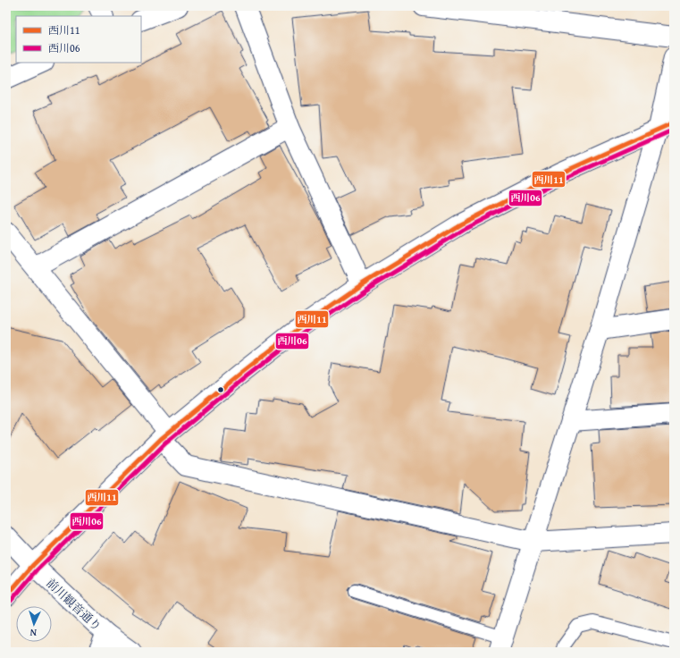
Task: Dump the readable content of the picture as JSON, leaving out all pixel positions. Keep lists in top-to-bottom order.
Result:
{
  "streets": {
    "street": ["前川観音通り"]
  },
  "lines": ["transit line 西川11", "transit line 西川06"],
  "legend": ["西川11", "西川06"],
  "north": "bottom"
}
